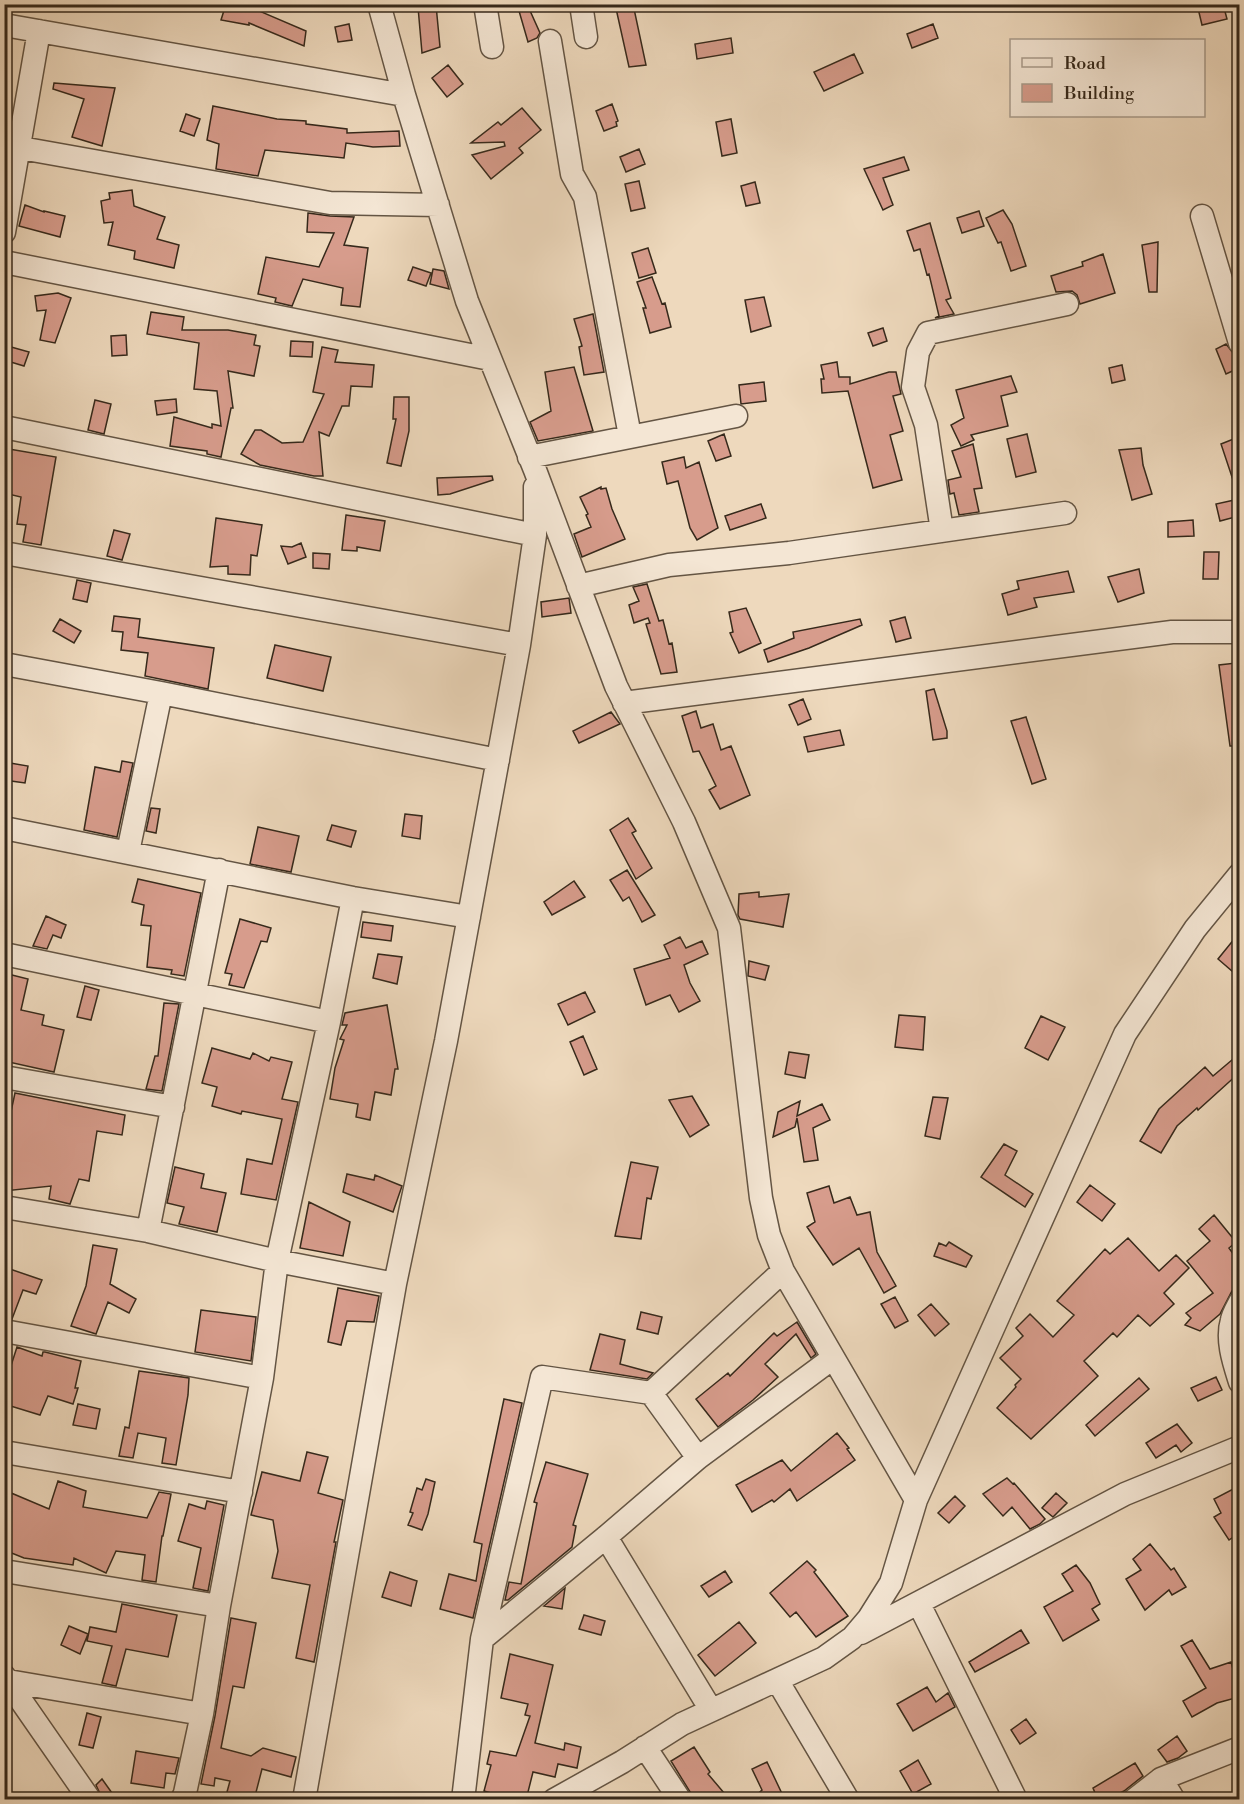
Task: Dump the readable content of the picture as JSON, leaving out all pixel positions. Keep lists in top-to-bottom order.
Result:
{
  "legend": ["Road", "Building"]
}
